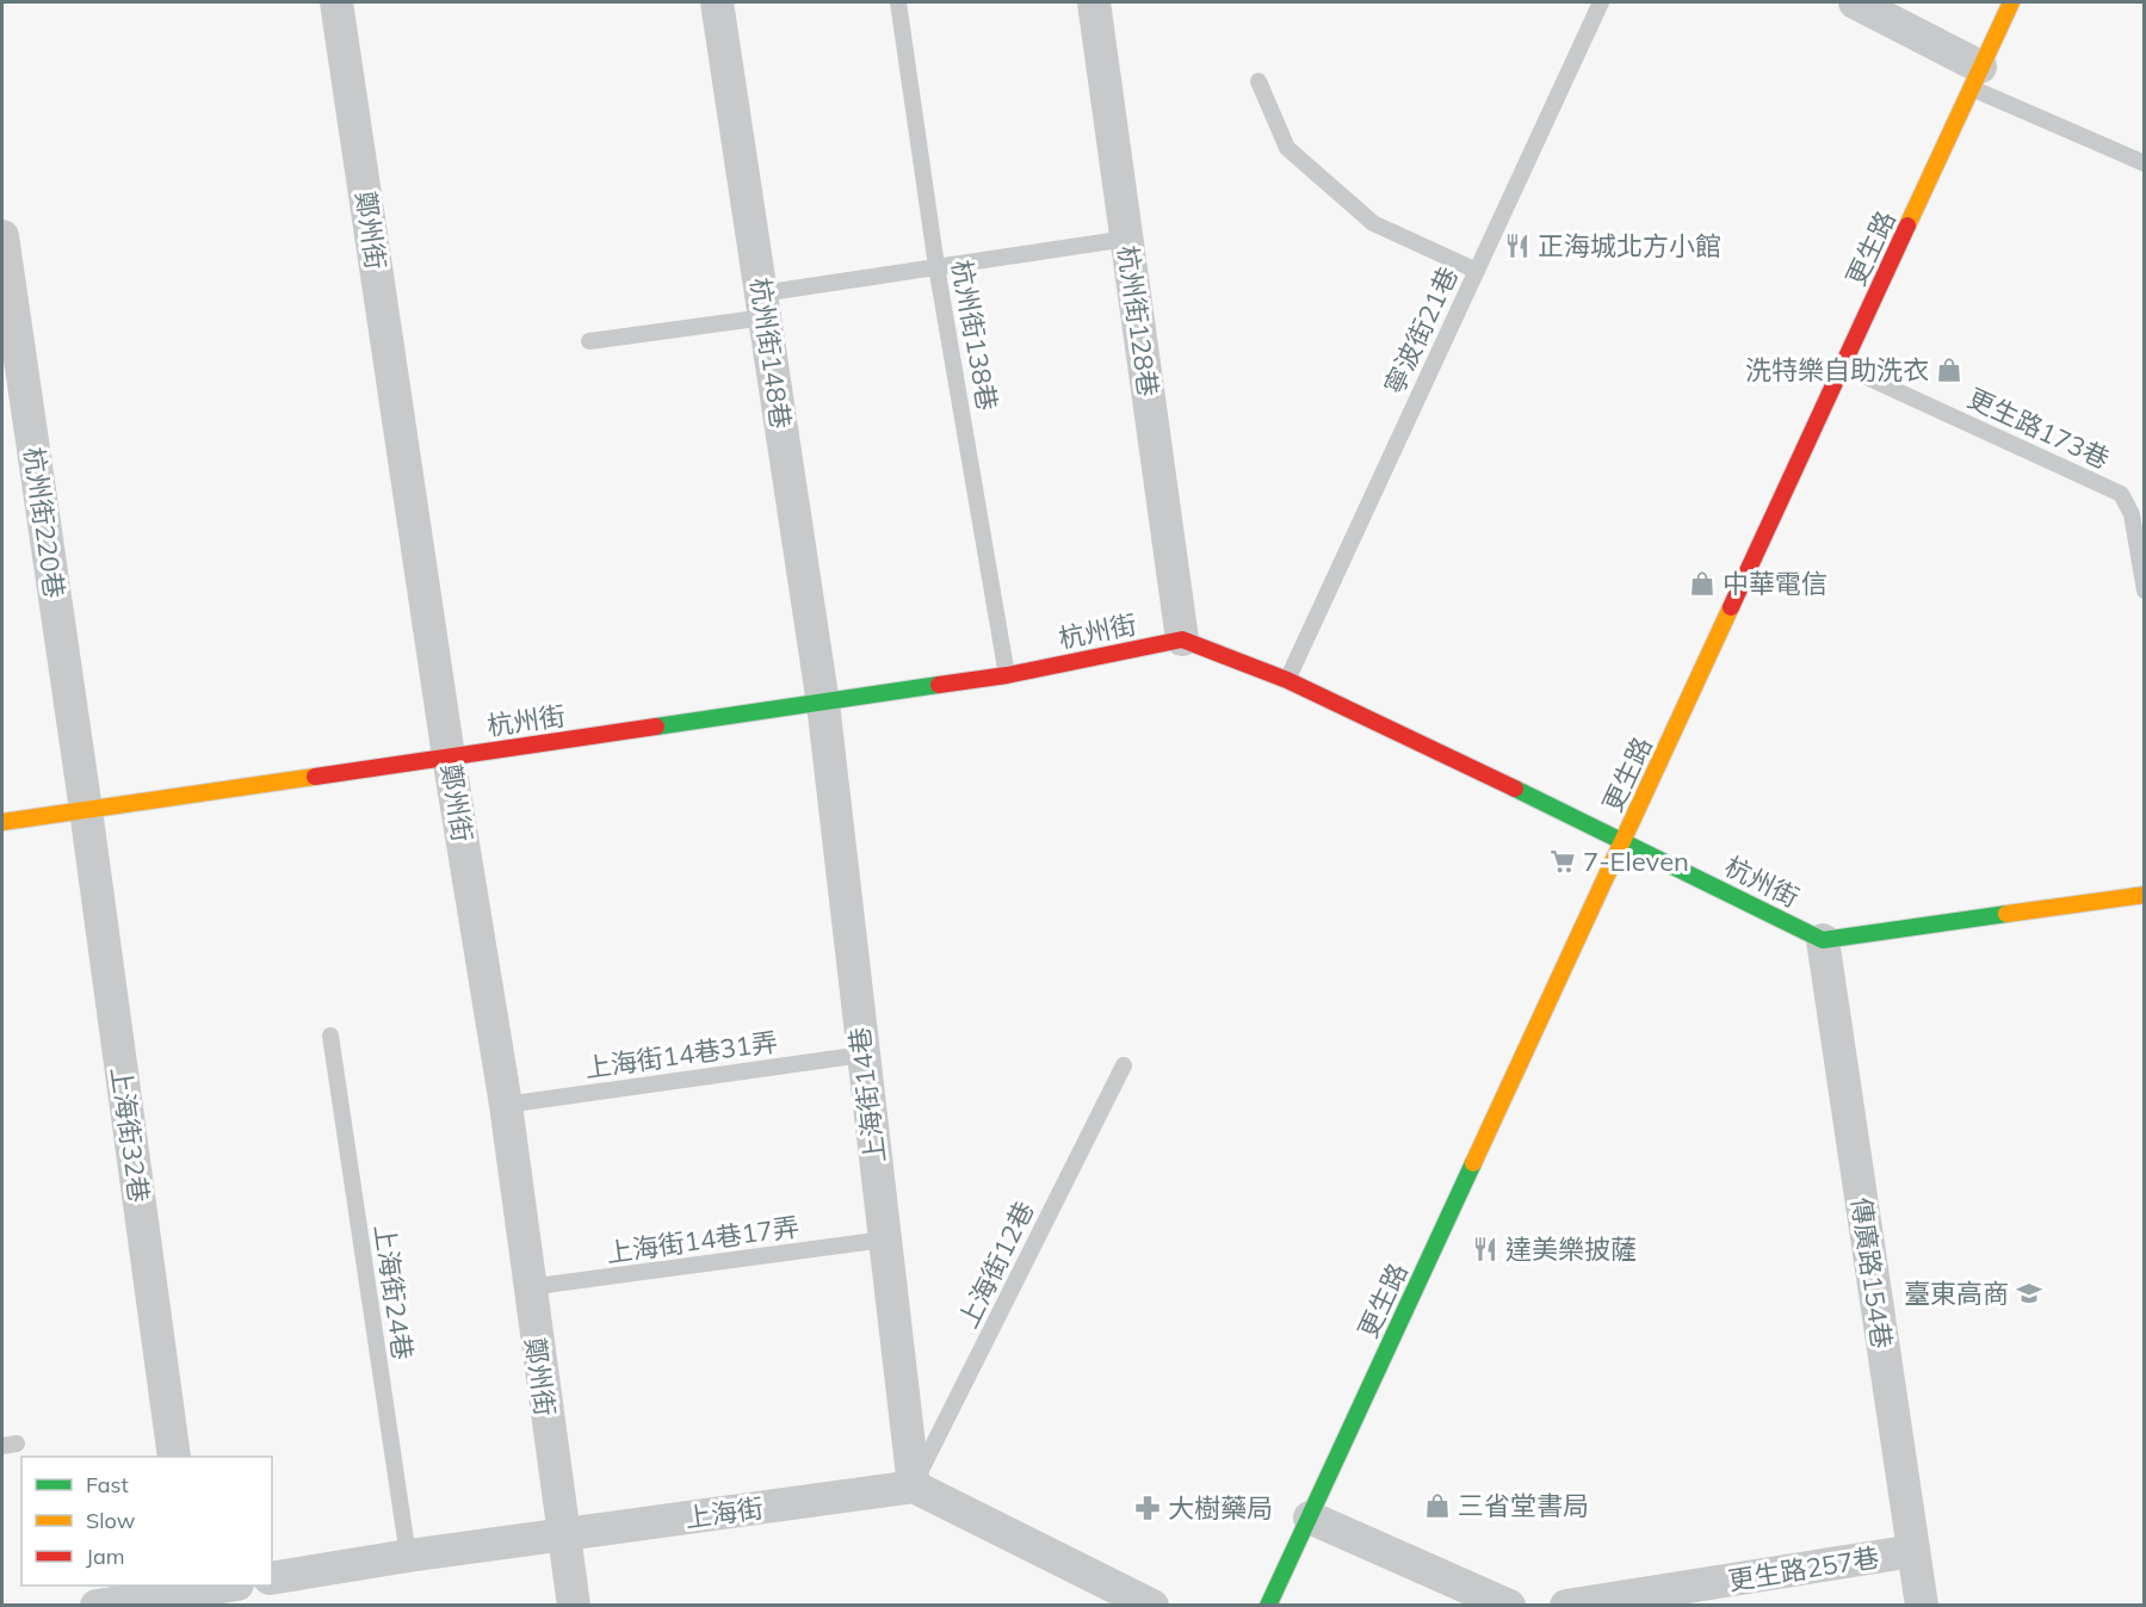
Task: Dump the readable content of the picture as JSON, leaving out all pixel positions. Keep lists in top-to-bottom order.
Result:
{
  "streets": {
    "street": [
      "鄭州街",
      "更生路",
      "杭州街128巷",
      "杭州街148巷",
      "杭州街220巷",
      "杭州街",
      "上海街14巷",
      "上海街32巷",
      "傳廣路154巷",
      "上海街",
      "更生路257巷"
    ],
    "lane": [
      "寧波街21巷",
      "杭州街138巷",
      "更生路173巷",
      "上海街14巷31弄",
      "上海街14巷17弄",
      "上海街12巷",
      "上海街24巷"
    ]
  },
  "crossings": [
    ["鄭州街", "杭州街"],
    ["鄭州街", "上海街14巷31弄"],
    ["鄭州街", "上海街14巷17弄"],
    ["鄭州街", "上海街"],
    ["更生路", "更生路173巷"],
    ["更生路", "杭州街"],
    ["杭州街128巷", "杭州街"],
    ["寧波街21巷", "杭州街"],
    ["杭州街138巷", "杭州街"],
    ["杭州街148巷", "杭州街"],
    ["杭州街148巷", "上海街14巷"],
    ["杭州街220巷", "杭州街"],
    ["杭州街220巷", "上海街32巷"],
    ["杭州街", "上海街14巷"],
    ["杭州街", "上海街32巷"],
    ["杭州街", "傳廣路154巷"],
    ["上海街14巷31弄", "上海街14巷"],
    ["上海街14巷", "上海街14巷17弄"],
    ["上海街14巷", "上海街12巷"],
    ["上海街14巷", "上海街"],
    ["上海街12巷", "上海街"],
    ["傳廣路154巷", "更生路257巷"],
    ["上海街24巷", "上海街"]
  ],
  "places": {
    "restaurant": ["正海城北方小館", "達美樂披薩"],
    "shop": ["洗特樂自助洗衣", "中華電信", "三省堂書局"],
    "supermarket": ["7-Eleven"],
    "school or university": ["臺東高商"],
    "pharmacy": ["大樹藥局"]
  },
  "legend": ["Fast", "Slow", "Jam"]
}
